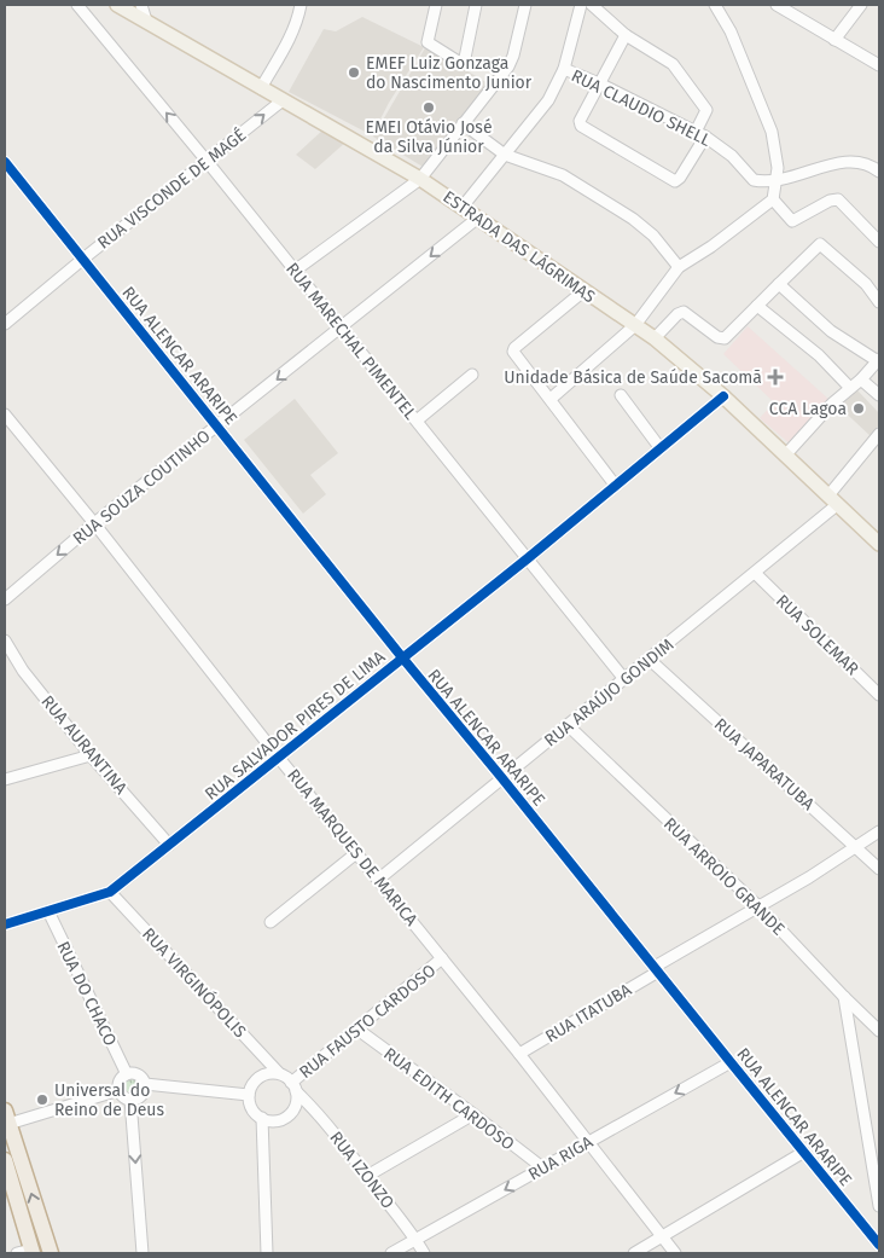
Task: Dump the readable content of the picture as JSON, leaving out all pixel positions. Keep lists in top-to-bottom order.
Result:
{
  "streets": {
    "main road": ["ESTRADA DAS LÁGRIMAS"],
    "street": [
      "RUA CLAUDIO SHELL",
      "RUA VISCONDE DE MAGÉ",
      "RUA MARECHAL PIMENTEL",
      "RUA ALENCAR ARARIPE",
      "RUA SOUZA COUTINHO",
      "RUA SOLEMAR",
      "RUA ARAÚJO GONDIM",
      "RUA SALVADOR PIRES DE LIMA",
      "RUA AURANTINA",
      "RUA JAPARATUBA",
      "RUA MARQUES DE MARICA",
      "RUA ARROIO GRANDE",
      "RUA VIRGINÓPOLIS",
      "RUA DO CHACO",
      "RUA ITATUBA",
      "RUA FAUSTO CARDOSO",
      "RUA EDITH CARDOSO",
      "RUA RIGA",
      "RUA IZONZO"
    ]
  },
  "crossings": [
    ["RUA VISCONDE DE MAGÉ", "ESTRADA DAS LÁGRIMAS"],
    ["RUA VISCONDE DE MAGÉ", "RUA MARECHAL PIMENTEL"],
    ["RUA VISCONDE DE MAGÉ", "RUA ALENCAR ARARIPE"],
    ["ESTRADA DAS LÁGRIMAS", "RUA SOUZA COUTINHO"],
    ["ESTRADA DAS LÁGRIMAS", "RUA ARAÚJO GONDIM"],
    ["ESTRADA DAS LÁGRIMAS", "RUA SALVADOR PIRES DE LIMA"],
    ["RUA MARECHAL PIMENTEL", "RUA SOUZA COUTINHO"],
    ["RUA MARECHAL PIMENTEL", "RUA ARAÚJO GONDIM"],
    ["RUA MARECHAL PIMENTEL", "RUA SALVADOR PIRES DE LIMA"],
    ["RUA ALENCAR ARARIPE", "RUA SOUZA COUTINHO"],
    ["RUA ALENCAR ARARIPE", "RUA ARAÚJO GONDIM"],
    ["RUA ALENCAR ARARIPE", "RUA SALVADOR PIRES DE LIMA"],
    ["RUA ALENCAR ARARIPE", "RUA ITATUBA"],
    ["RUA ALENCAR ARARIPE", "RUA RIGA"],
    ["RUA SOUZA COUTINHO", "RUA MARQUES DE MARICA"],
    ["RUA SOLEMAR", "RUA ARAÚJO GONDIM"],
    ["RUA ARAÚJO GONDIM", "RUA JAPARATUBA"],
    ["RUA ARAÚJO GONDIM", "RUA MARQUES DE MARICA"],
    ["RUA ARAÚJO GONDIM", "RUA ARROIO GRANDE"],
    ["RUA SALVADOR PIRES DE LIMA", "RUA AURANTINA"],
    ["RUA SALVADOR PIRES DE LIMA", "RUA MARQUES DE MARICA"],
    ["RUA SALVADOR PIRES DE LIMA", "RUA VIRGINÓPOLIS"],
    ["RUA SALVADOR PIRES DE LIMA", "RUA DO CHACO"],
    ["RUA JAPARATUBA", "RUA ITATUBA"],
    ["RUA MARQUES DE MARICA", "RUA ITATUBA"],
    ["RUA MARQUES DE MARICA", "RUA FAUSTO CARDOSO"],
    ["RUA MARQUES DE MARICA", "RUA RIGA"],
    ["RUA ARROIO GRANDE", "RUA ITATUBA"],
    ["RUA VIRGINÓPOLIS", "RUA FAUSTO CARDOSO"],
    ["RUA VIRGINÓPOLIS", "RUA IZONZO"],
    ["RUA FAUSTO CARDOSO", "RUA EDITH CARDOSO"],
    ["RUA FAUSTO CARDOSO", "RUA IZONZO"],
    ["RUA EDITH CARDOSO", "RUA RIGA"],
    ["RUA RIGA", "RUA IZONZO"]
  ],
  "places": {
    "other": [
      "EMEF Luiz Gonzaga do Nascimento Junior",
      "EMEI Otávio José da Silva Júnior",
      "CCA Lagoa",
      "Universal do Reino de Deus"
    ],
    "health": ["Unidade Básica de Saúde Sacomã"]
  }
}
